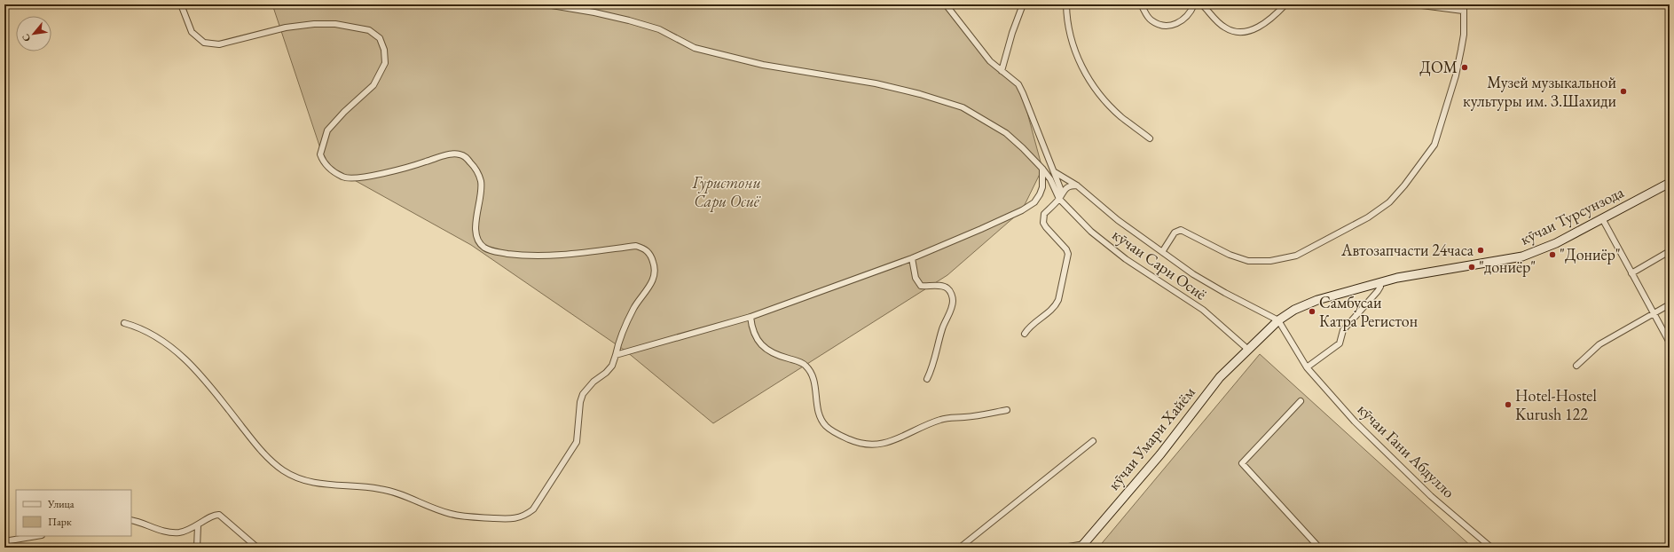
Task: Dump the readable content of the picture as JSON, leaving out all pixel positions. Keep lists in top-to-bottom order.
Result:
{
  "streets": {
    "main road": ["кӯчаи Турсунзода", "кӯчаи Умари Хайём"],
    "street": ["кӯчаи Сари Осиё", "кӯчаи Гани Абдулло"]
  },
  "crossings": [
    ["кӯчаи Турсунзода", "кӯчаи Сари Осиё"],
    ["кӯчаи Турсунзода", "кӯчаи Умари Хайём"],
    ["кӯчаи Турсунзода", "кӯчаи Гани Абдулло"],
    ["кӯчаи Сари Осиё", "кӯчаи Умари Хайём"]
  ],
  "parks": ["Гуристони Сари Осиё"],
  "places": [
    "ДОМ",
    "Музей музыкальной культуры им. З.Шахиди",
    "Автозапчасти 24часа",
    "\"Дониёр\"",
    "\"дониёр\"",
    "Самбусаи Катра Регистон",
    "Hotel-Hostel Kurush 122"
  ],
  "legend": ["Улица", "Парк"],
  "north": "bottom left"
}
